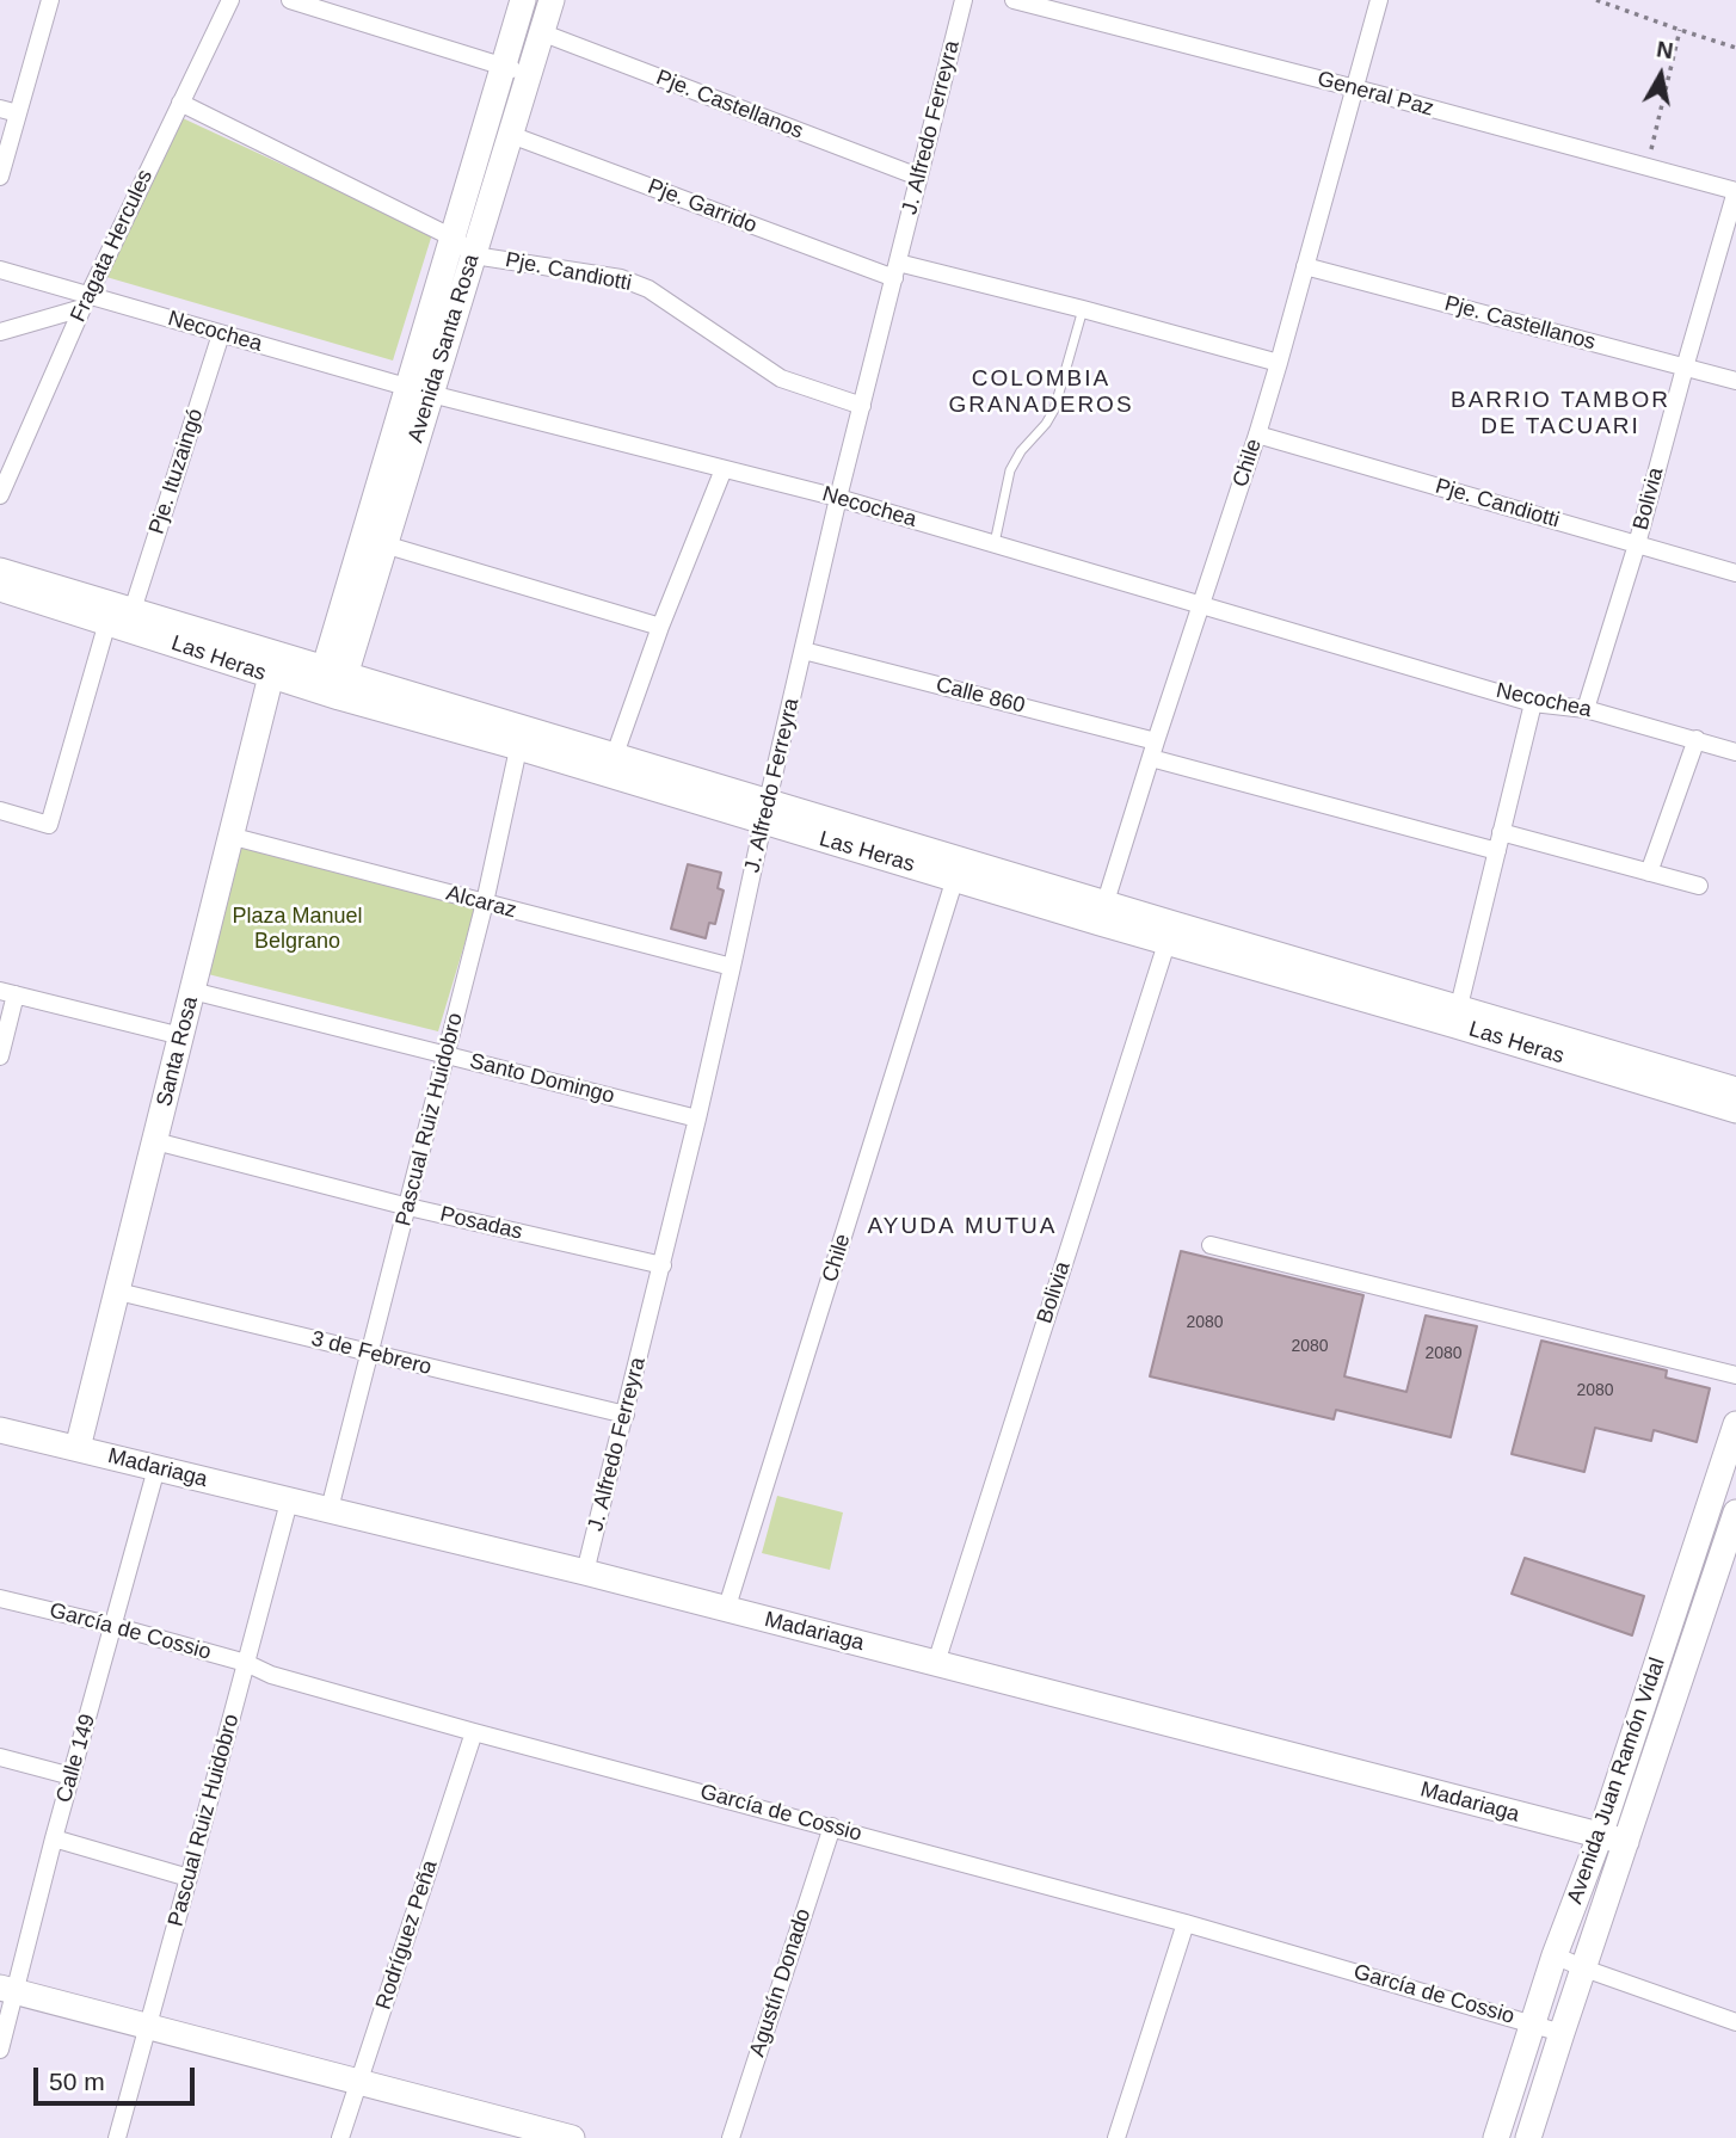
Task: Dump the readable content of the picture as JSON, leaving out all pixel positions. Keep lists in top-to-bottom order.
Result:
{
  "streets": {
    "main road": [
      "Avenida Santa Rosa",
      "Las Heras",
      "Santa Rosa",
      "Madariaga",
      "Avenida Juan Ramón Vidal"
    ],
    "street": [
      "General Paz",
      "Pje. Castellanos",
      "J. Alfredo Ferreyra",
      "Pje. Garrido",
      "Fragata Hercules",
      "Pje. Candiotti",
      "Necochea",
      "Chile",
      "Pje. Ituzaingó",
      "Bolivia",
      "Calle 860",
      "Alcaraz",
      "Santo Domingo",
      "Pascual Ruiz Huidobro",
      "Posadas",
      "3 de Febrero",
      "García de Cossio",
      "Calle 149",
      "Rodríguez Peña",
      "Agustín Donado"
    ]
  },
  "crossings": [
    ["General Paz", "Chile"],
    ["General Paz", "Bolivia"],
    ["Pje. Castellanos", "J. Alfredo Ferreyra"],
    ["Pje. Castellanos", "Avenida Santa Rosa"],
    ["Pje. Castellanos", "Chile"],
    ["Pje. Castellanos", "Bolivia"],
    ["J. Alfredo Ferreyra", "Pje. Garrido"],
    ["J. Alfredo Ferreyra", "Pje. Candiotti"],
    ["J. Alfredo Ferreyra", "Necochea"],
    ["J. Alfredo Ferreyra", "Las Heras"],
    ["J. Alfredo Ferreyra", "Calle 860"],
    ["J. Alfredo Ferreyra", "Alcaraz"],
    ["J. Alfredo Ferreyra", "Santo Domingo"],
    ["J. Alfredo Ferreyra", "Posadas"],
    ["J. Alfredo Ferreyra", "3 de Febrero"],
    ["J. Alfredo Ferreyra", "Madariaga"],
    ["Pje. Garrido", "Avenida Santa Rosa"],
    ["Pje. Garrido", "Chile"],
    ["Fragata Hercules", "Necochea"],
    ["Pje. Candiotti", "Avenida Santa Rosa"],
    ["Pje. Candiotti", "Chile"],
    ["Pje. Candiotti", "Bolivia"],
    ["Necochea", "Avenida Santa Rosa"],
    ["Necochea", "Chile"],
    ["Necochea", "Pje. Ituzaingó"],
    ["Necochea", "Bolivia"],
    ["Avenida Santa Rosa", "Las Heras"],
    ["Chile", "Las Heras"],
    ["Chile", "Calle 860"],
    ["Chile", "Madariaga"],
    ["Pje. Ituzaingó", "Las Heras"],
    ["Bolivia", "Las Heras"],
    ["Bolivia", "Madariaga"],
    ["Las Heras", "Santa Rosa"],
    ["Las Heras", "Pascual Ruiz Huidobro"],
    ["Alcaraz", "Santa Rosa"],
    ["Alcaraz", "Pascual Ruiz Huidobro"],
    ["Santa Rosa", "Santo Domingo"],
    ["Santa Rosa", "Posadas"],
    ["Santa Rosa", "3 de Febrero"],
    ["Santa Rosa", "Madariaga"],
    ["Santo Domingo", "Pascual Ruiz Huidobro"],
    ["Pascual Ruiz Huidobro", "Posadas"],
    ["Pascual Ruiz Huidobro", "3 de Febrero"],
    ["Pascual Ruiz Huidobro", "Madariaga"],
    ["Pascual Ruiz Huidobro", "García de Cossio"],
    ["Madariaga", "Calle 149"],
    ["Madariaga", "Avenida Juan Ramón Vidal"],
    ["García de Cossio", "Calle 149"],
    ["García de Cossio", "Avenida Juan Ramón Vidal"],
    ["García de Cossio", "Rodríguez Peña"],
    ["García de Cossio", "Agustín Donado"]
  ],
  "districts": ["COLOMBIA GRANADEROS", "BARRIO TAMBOR DE TACUARI", "AYUDA MUTUA"],
  "parks": ["Plaza Manuel Belgrano"],
  "house_numbers": [
    "2080",
    "2080",
    "2080",
    "2080"
  ],
  "scale_bar": "50 m",
  "north": "top"
}
